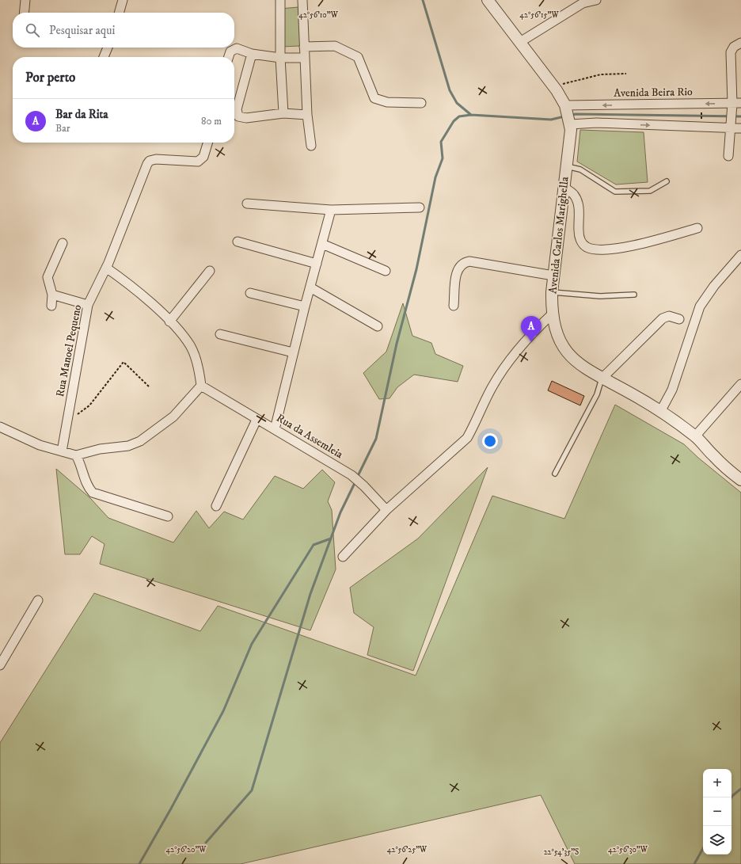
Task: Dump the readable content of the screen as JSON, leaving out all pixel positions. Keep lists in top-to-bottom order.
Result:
{
  "streets": {
    "street": [
      "Avenida Beira Rio",
      "Avenida Carlos Marighella",
      "Rua Manoel Pequeno",
      "Rua da Assemleia"
    ]
  },
  "crossings": [
    ["Avenida Beira Rio", "Avenida Carlos Marighella"]
  ],
  "page": {
    "search": "Pesquisar aqui",
    "heading": "Por perto",
    "list": [
      {
        "mark": "A",
        "name": "Bar da Rita",
        "note": "Bar",
        "value": "80 m"
      }
    ],
    "pins": "A",
    "map_buttons": ["+", "−"]
  },
  "coordinates": [
    "42°56'10\"W",
    "42°56'15\"W",
    "42°56'20\"W",
    "42°56'25\"W",
    "42°56'30\"W",
    "22°54'35\"S"
  ]
}
